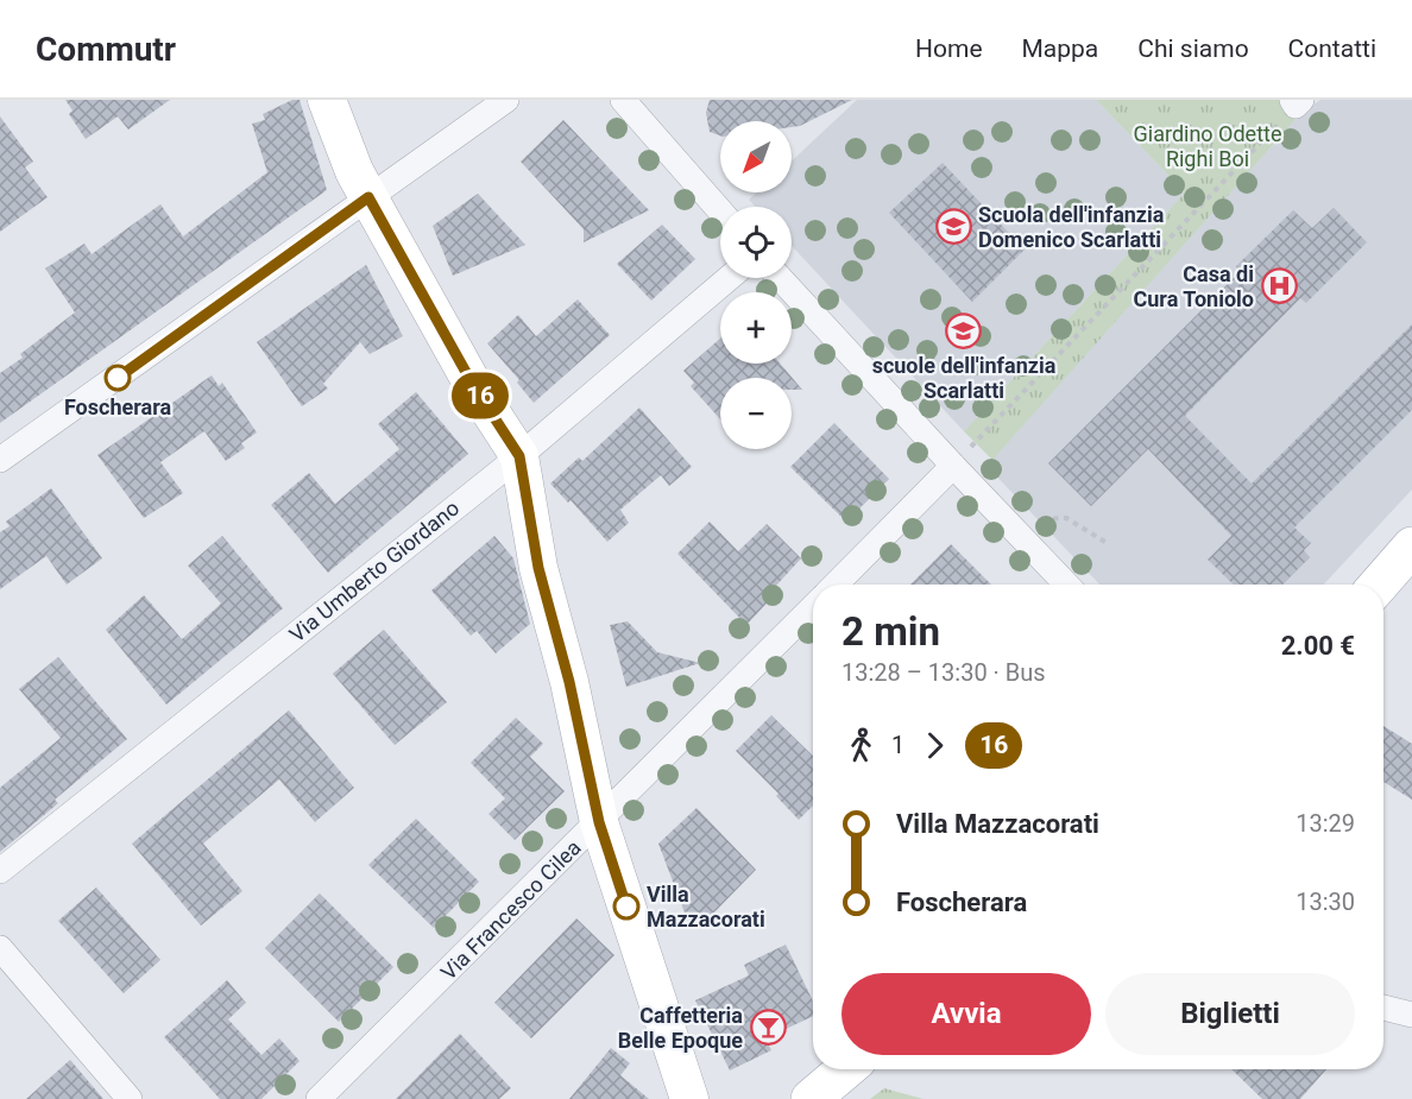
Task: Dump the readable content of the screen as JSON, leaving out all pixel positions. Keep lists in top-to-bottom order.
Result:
{
  "streets": {
    "street": ["Via Umberto Giordano", "Via Francesco Cilea"]
  },
  "parks": ["Giardino Odette Righi Boi"],
  "places": {
    "school or university": ["Scuola dell'infanzia Domenico Scarlatti", "scuole dell'infanzia Scarlatti"],
    "hospital": ["Casa di Cura Toniolo"],
    "other": ["Foscherara", "Villa Mazzacorati"],
    "bar": ["Caffetteria Belle Epoque"]
  },
  "lines": ["bus line 16"],
  "north": "bottom left",
  "page": {
    "header": "Commutr",
    "nav": [
      "Home",
      "Mappa",
      "Chi siamo",
      "Contatti"
    ],
    "on_map": "16",
    "map_buttons": ["+", "−"],
    "heading": ["2 min", "13:28 – 13:30 · Bus", "2.00 €"],
    "legs": ["1", "16"],
    "list": [
      {
        "name": "Villa Mazzacorati",
        "value": "13:29"
      },
      {
        "name": "Foscherara",
        "value": "13:30"
      }
    ],
    "buttons": ["Avvia", "Biglietti"]
  }
}
